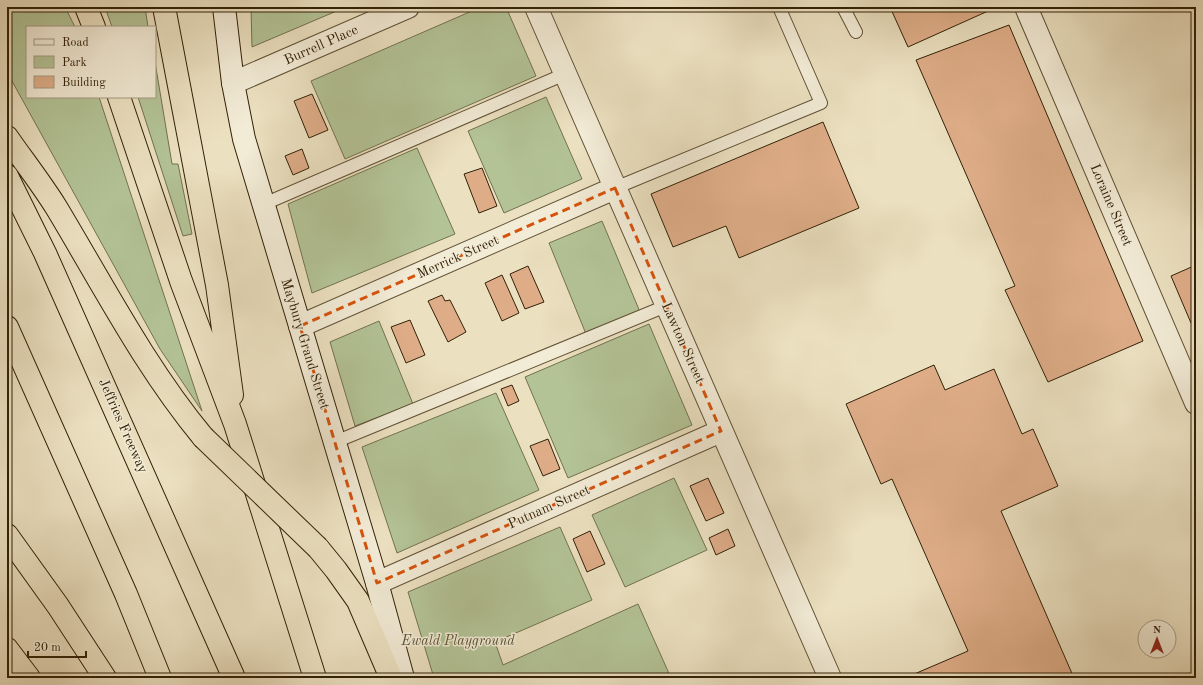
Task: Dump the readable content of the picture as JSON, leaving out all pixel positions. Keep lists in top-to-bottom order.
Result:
{
  "streets": {
    "highway": ["Jeffries Freeway"],
    "street": [
      "Burrell Place",
      "Loraine Street",
      "Merrick Street",
      "Lawton Street",
      "Maybury Grand Street",
      "Putnam Street"
    ]
  },
  "crossings": [
    ["Burrell Place", "Maybury Grand Street"],
    ["Merrick Street", "Lawton Street"],
    ["Merrick Street", "Maybury Grand Street"],
    ["Lawton Street", "Putnam Street"],
    ["Maybury Grand Street", "Putnam Street"]
  ],
  "parks": ["Ewald Playground"],
  "legend": ["Road", "Park", "Building"],
  "scale_bar": "20 m",
  "north": "top"
}
